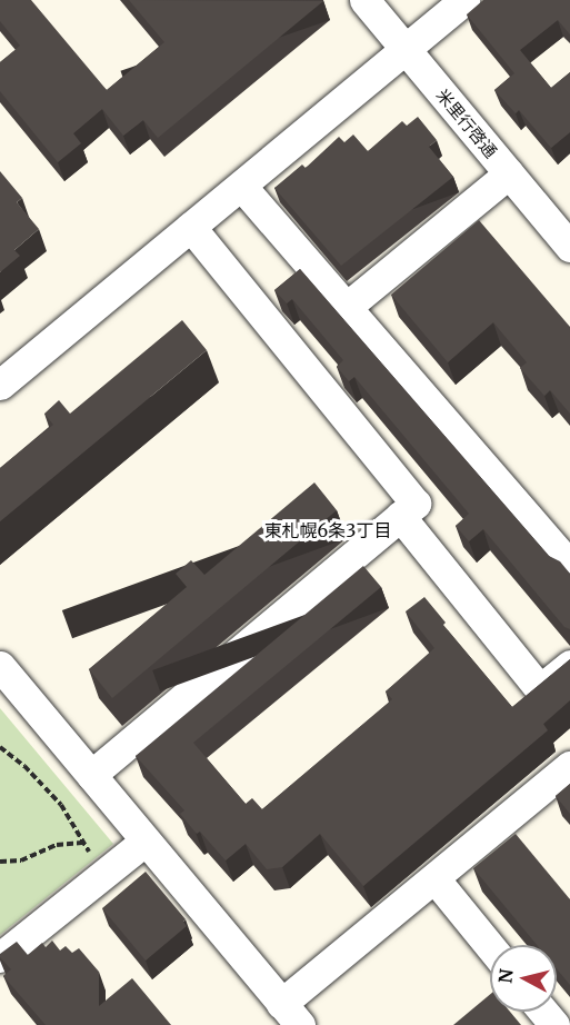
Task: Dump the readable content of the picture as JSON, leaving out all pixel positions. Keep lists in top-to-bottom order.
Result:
{
  "streets": {
    "street": ["米里行啓通"]
  },
  "districts": ["東札幌6条3丁目"],
  "north": "left"
}
